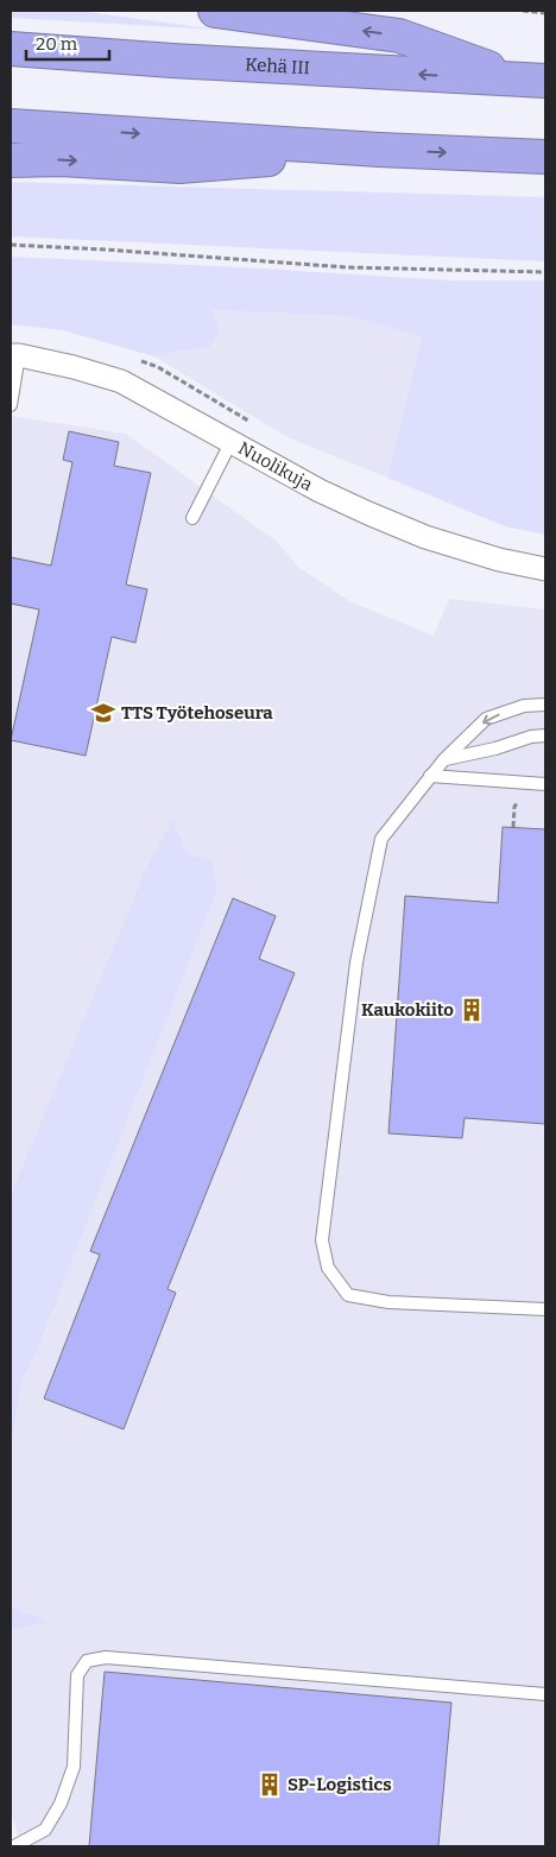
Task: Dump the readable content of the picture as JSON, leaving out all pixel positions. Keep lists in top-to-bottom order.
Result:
{
  "streets": {
    "highway": ["Kehä III"],
    "street": ["Nuolikuja"]
  },
  "places": {
    "school or university": ["TTS Työtehoseura"],
    "building": ["Kaukokiito", "SP-Logistics"]
  },
  "scale_bar": "20 m"
}
